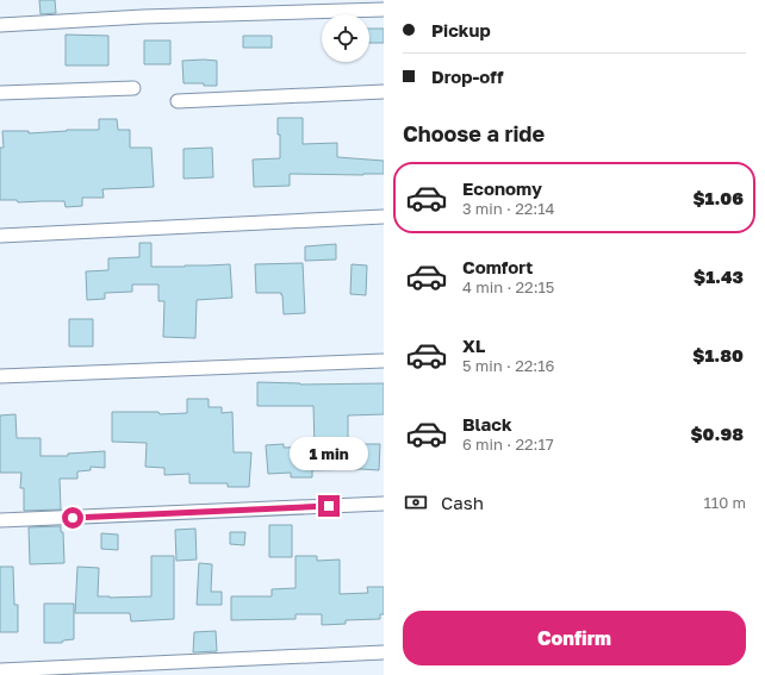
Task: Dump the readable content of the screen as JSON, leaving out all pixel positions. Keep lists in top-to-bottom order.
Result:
{
  "page": {
    "banner": ["Pickup", "Drop-off"],
    "heading": "Choose a ride",
    "list": [
      {
        "name": "Economy",
        "note": "3 min · 22:14",
        "value": "$1.06"
      },
      {
        "name": "Comfort",
        "note": "4 min · 22:15",
        "value": "$1.43"
      },
      {
        "name": "XL",
        "note": "5 min · 22:16",
        "value": "$1.80"
      },
      {
        "name": "Black",
        "note": "6 min · 22:17",
        "value": "$0.98"
      }
    ],
    "bubble": "1 min",
    "pay": ["Cash", "110 m"],
    "buttons": "Confirm"
  }
}
